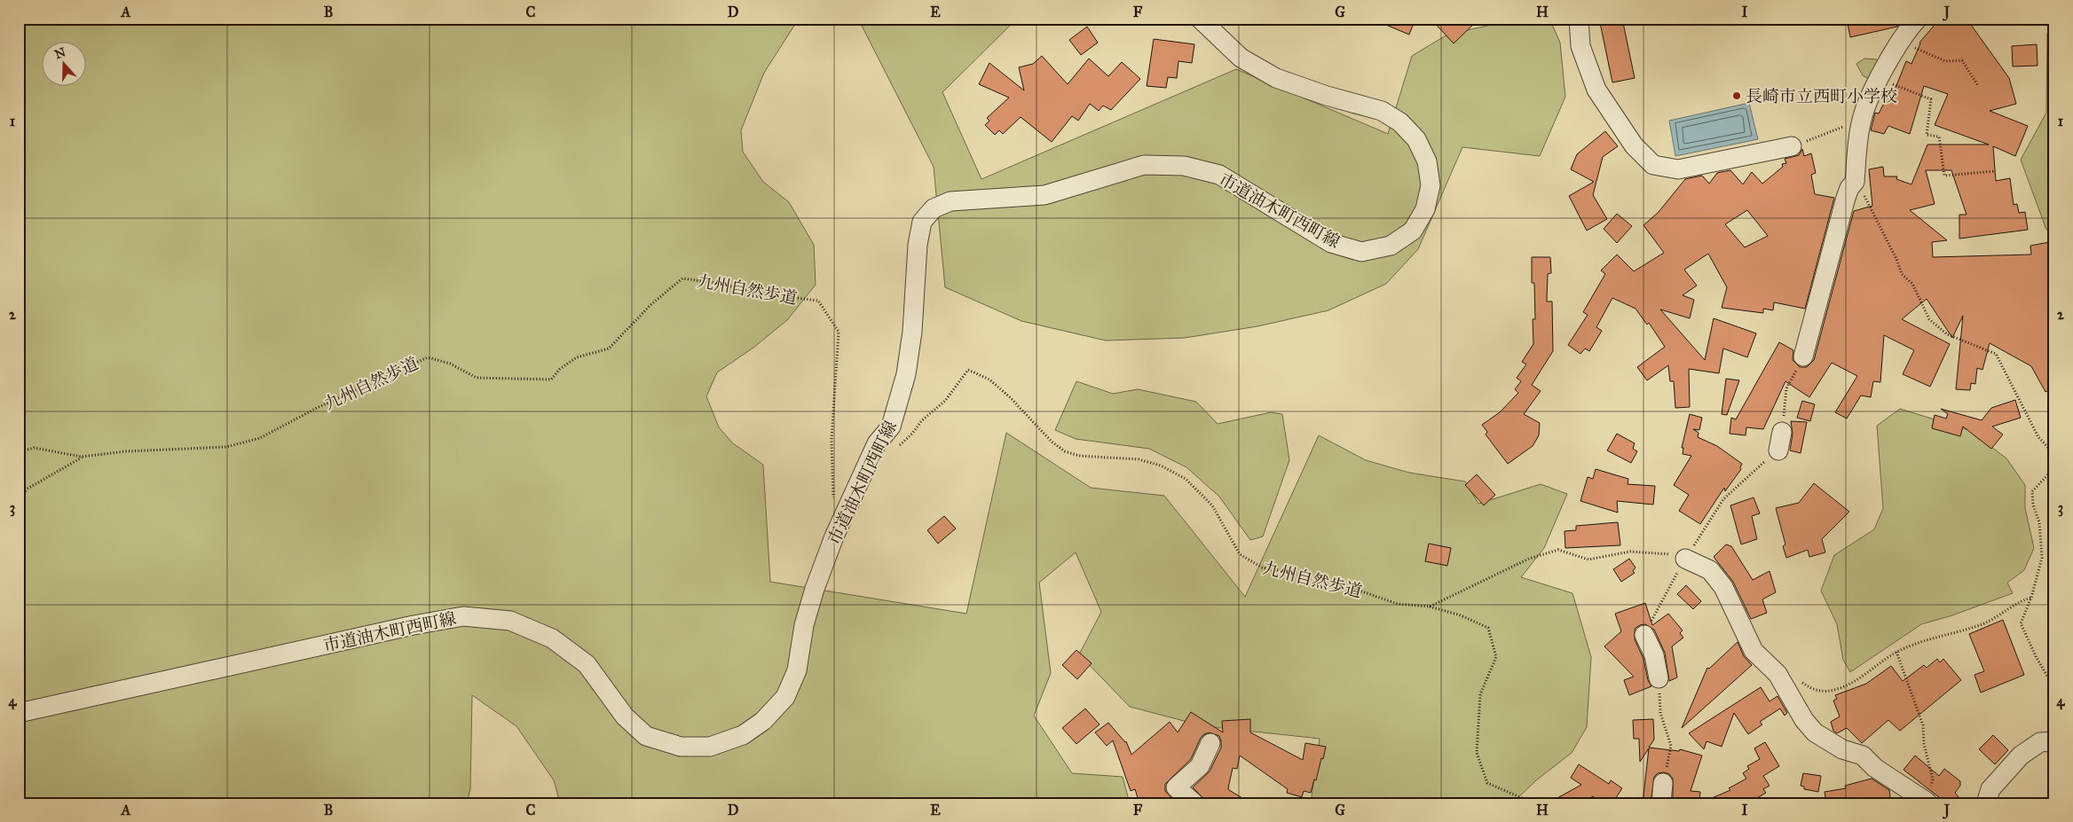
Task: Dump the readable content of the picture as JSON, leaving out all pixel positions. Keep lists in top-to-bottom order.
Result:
{
  "streets": {
    "street": ["市道油木町西町線"],
    "path": ["九州自然歩道"]
  },
  "crossings": [
    ["市道油木町西町線", "九州自然歩道"]
  ],
  "places": ["長崎市立西町小学校"],
  "north": "top",
  "grid": {
    "columns": [
      "A",
      "B",
      "C",
      "D",
      "E",
      "F",
      "G",
      "H",
      "I",
      "J"
    ],
    "rows": [
      "1",
      "2",
      "3",
      "4"
    ]
  }
}
